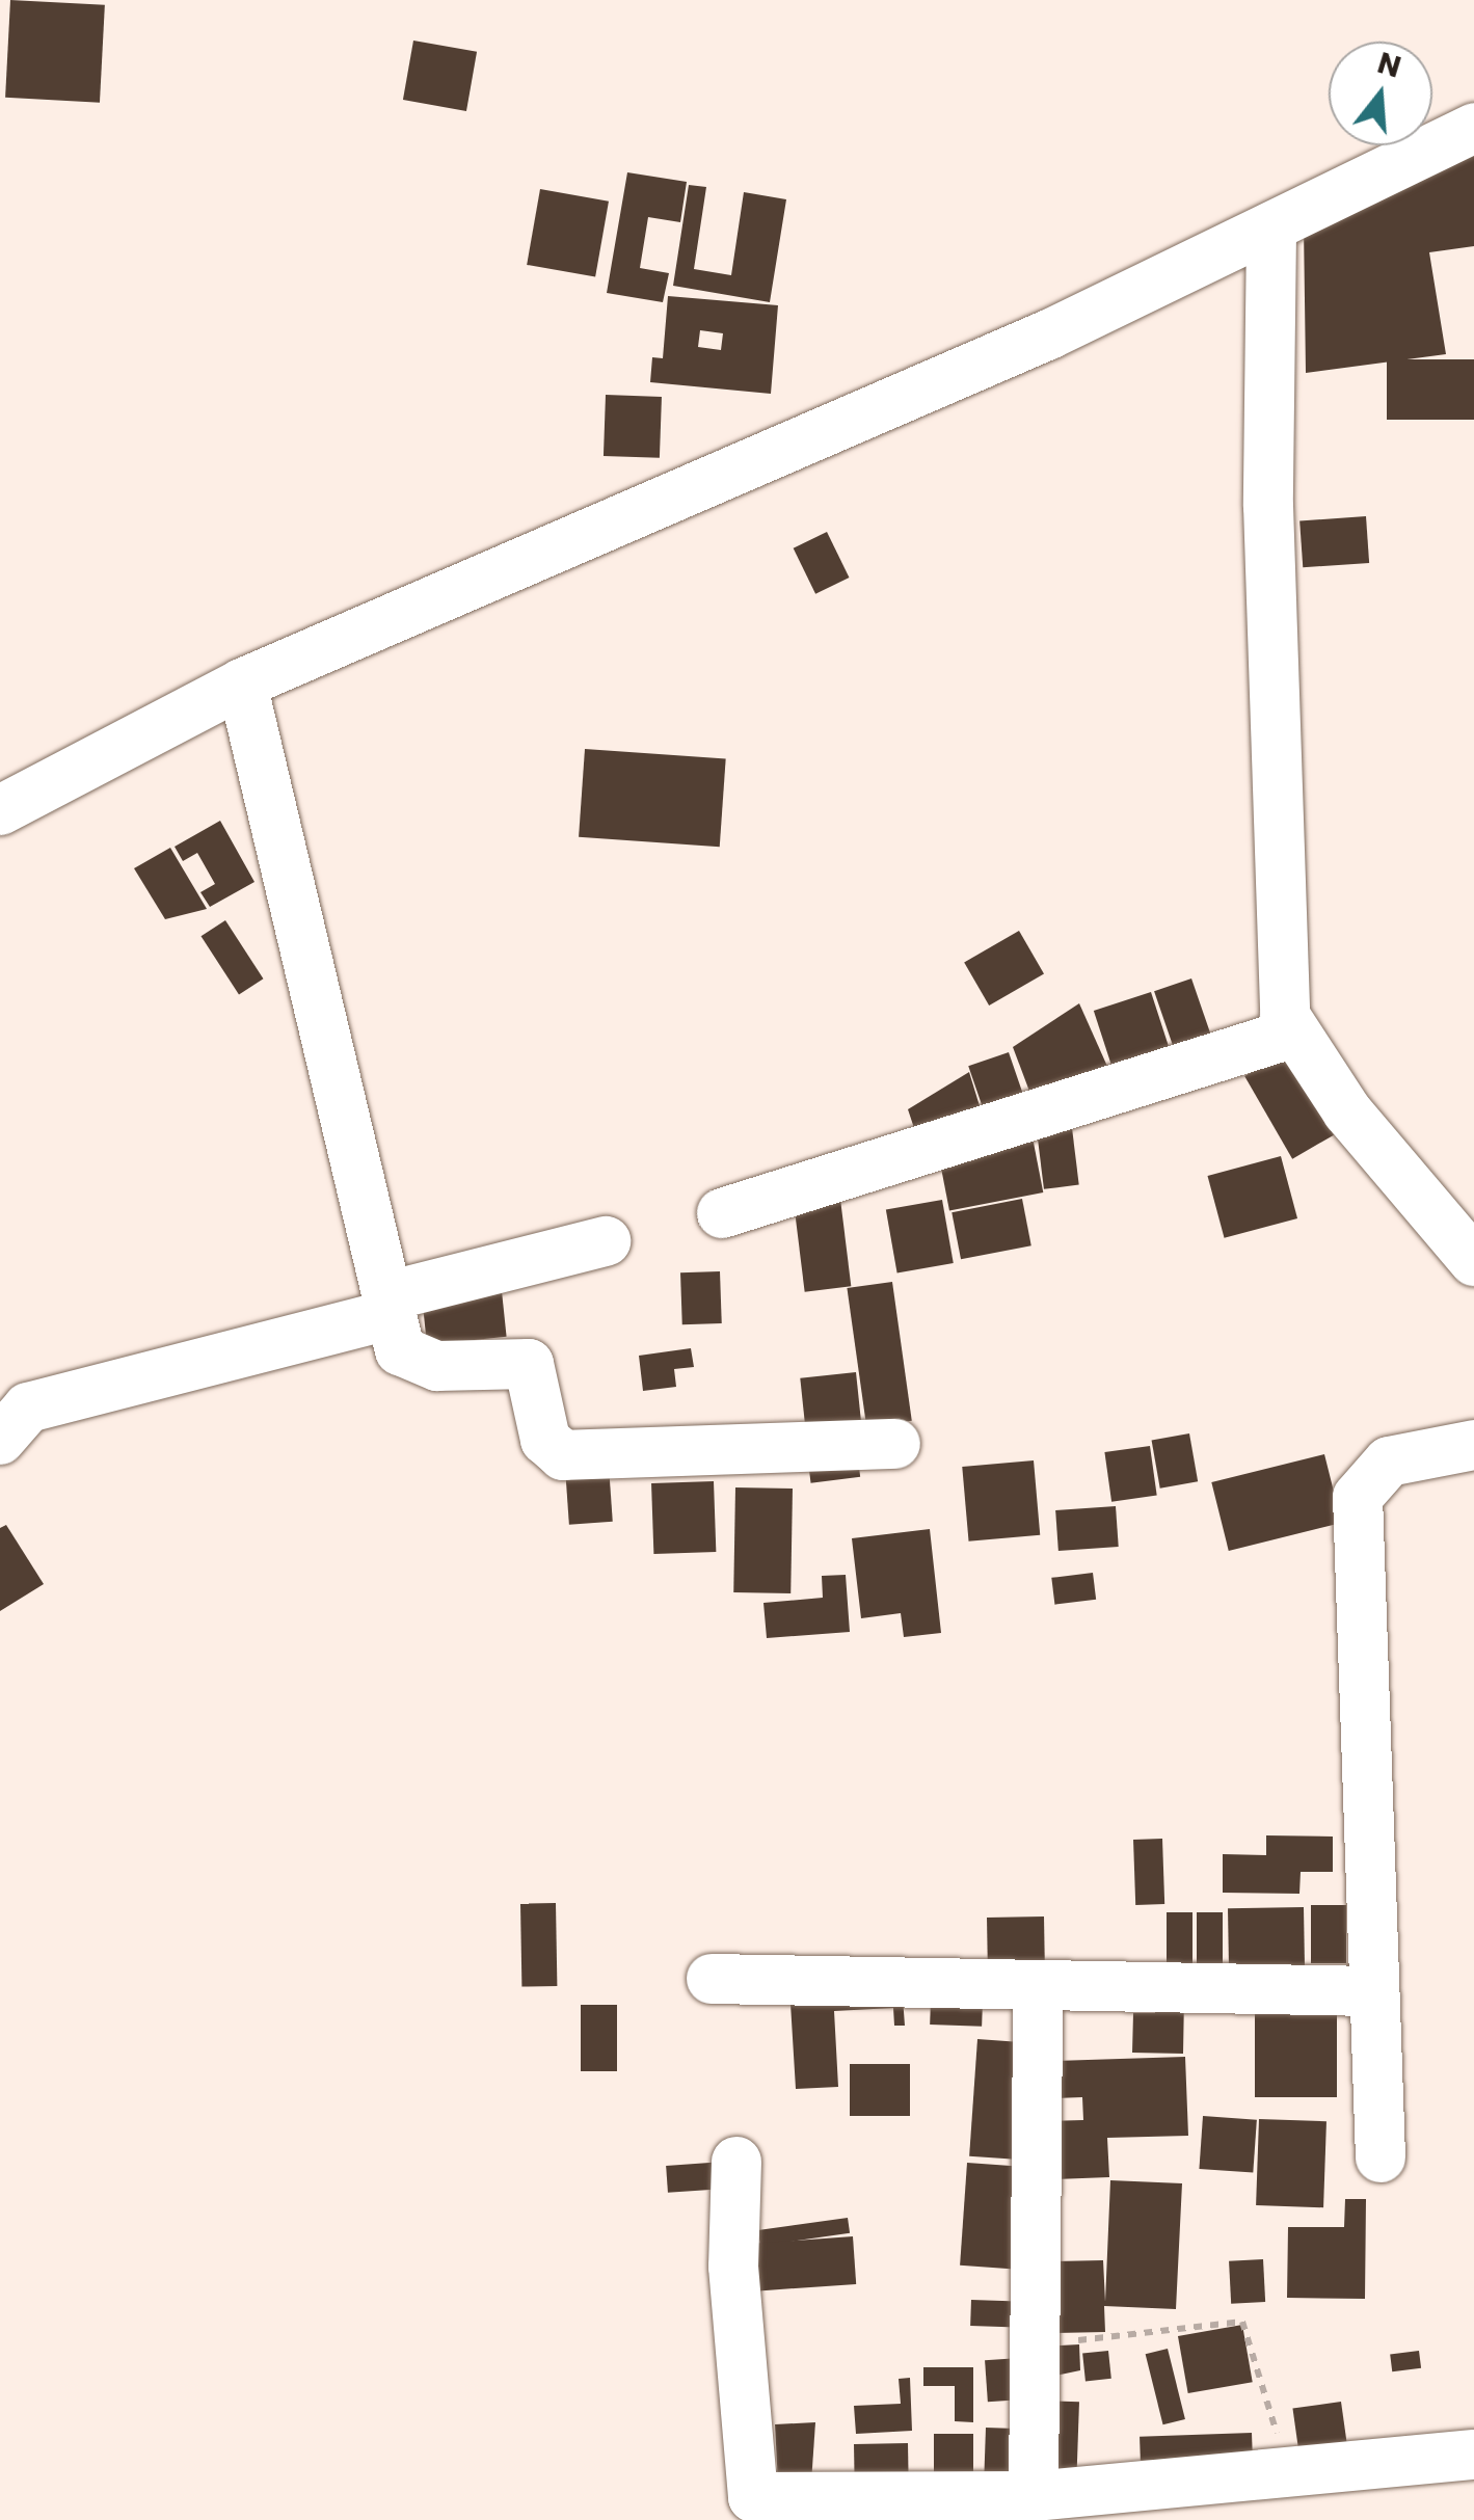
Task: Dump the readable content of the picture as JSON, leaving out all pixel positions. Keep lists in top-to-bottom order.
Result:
{
  "north": "top"
}
